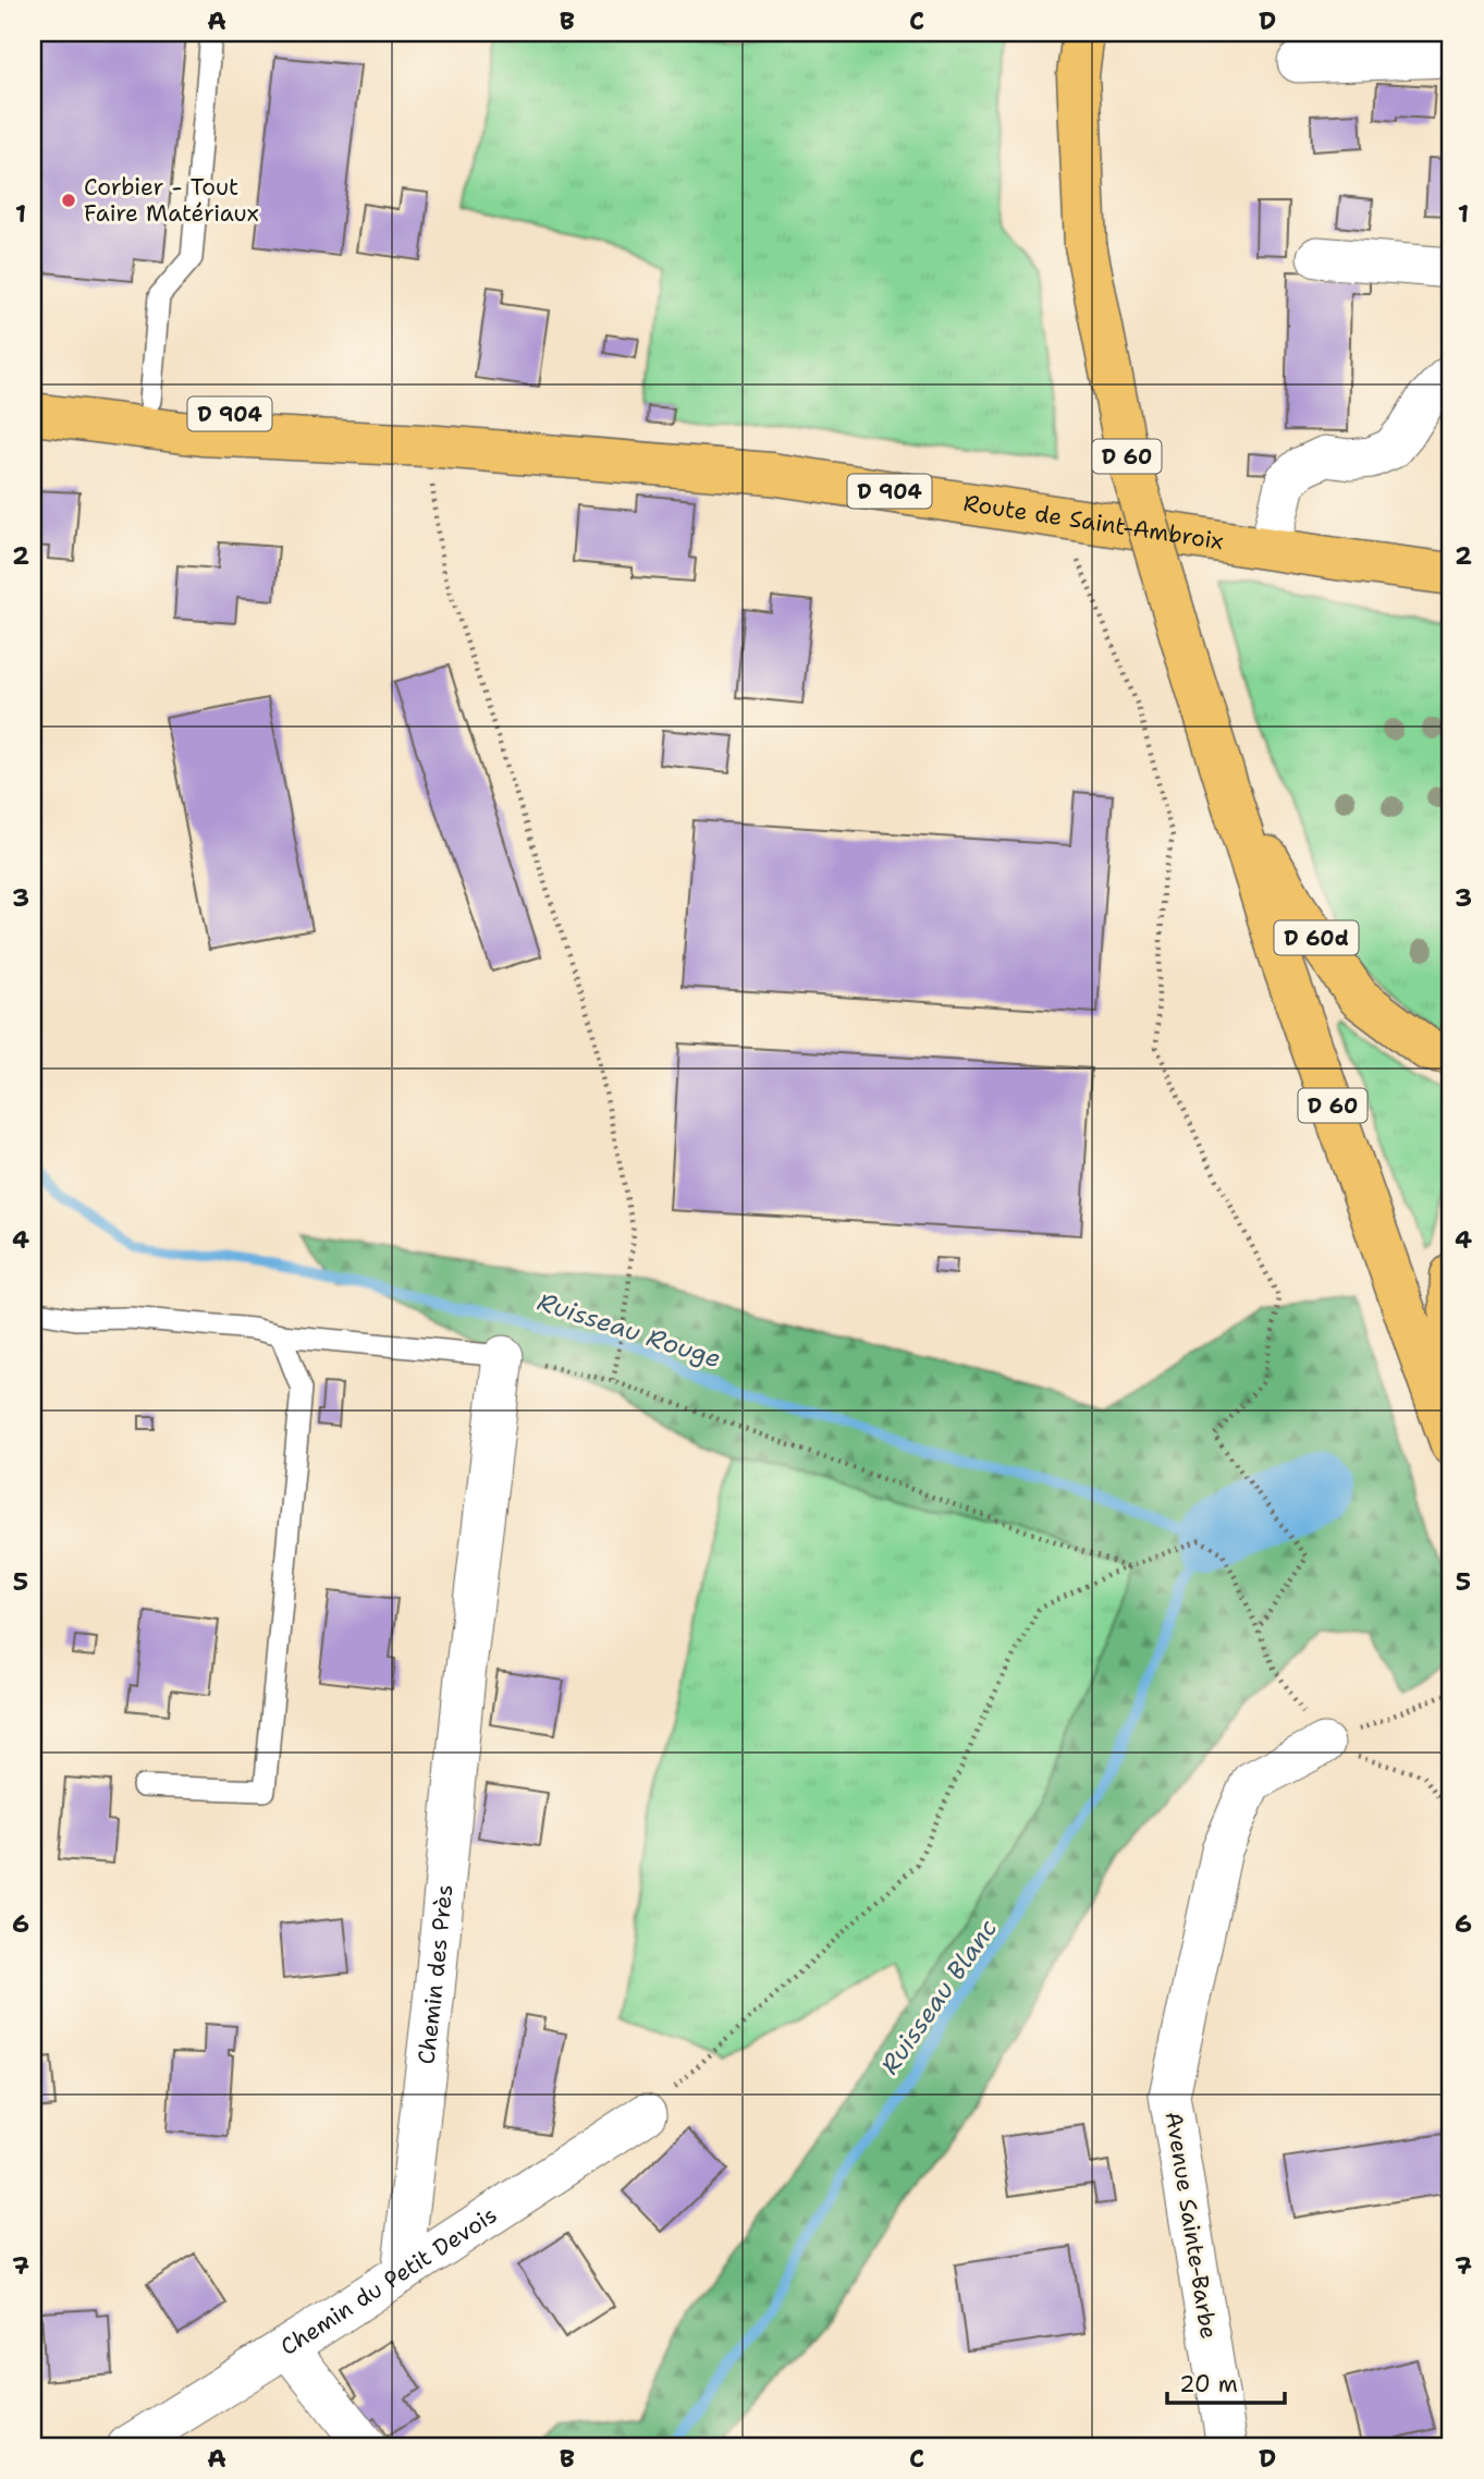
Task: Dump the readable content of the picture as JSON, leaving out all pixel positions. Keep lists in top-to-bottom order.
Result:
{
  "streets": {
    "main road": [
      "D 904",
      "D 60",
      "Route de Saint-Ambroix",
      "D 60d"
    ],
    "street": ["Chemin des Près", "Avenue Sainte-Barbe", "Chemin du Petit Devois"]
  },
  "crossings": [
    ["D 60", "D 60d"],
    ["Chemin des Près", "Chemin du Petit Devois"]
  ],
  "water": ["Ruisseau Rouge", "Ruisseau Blanc"],
  "places": ["Corbier - Tout Faire Matériaux"],
  "scale_bar": "20 m",
  "grid": {
    "columns": [
      "A",
      "B",
      "C",
      "D"
    ],
    "rows": [
      "1",
      "2",
      "3",
      "4",
      "5",
      "6",
      "7"
    ]
  }
}
